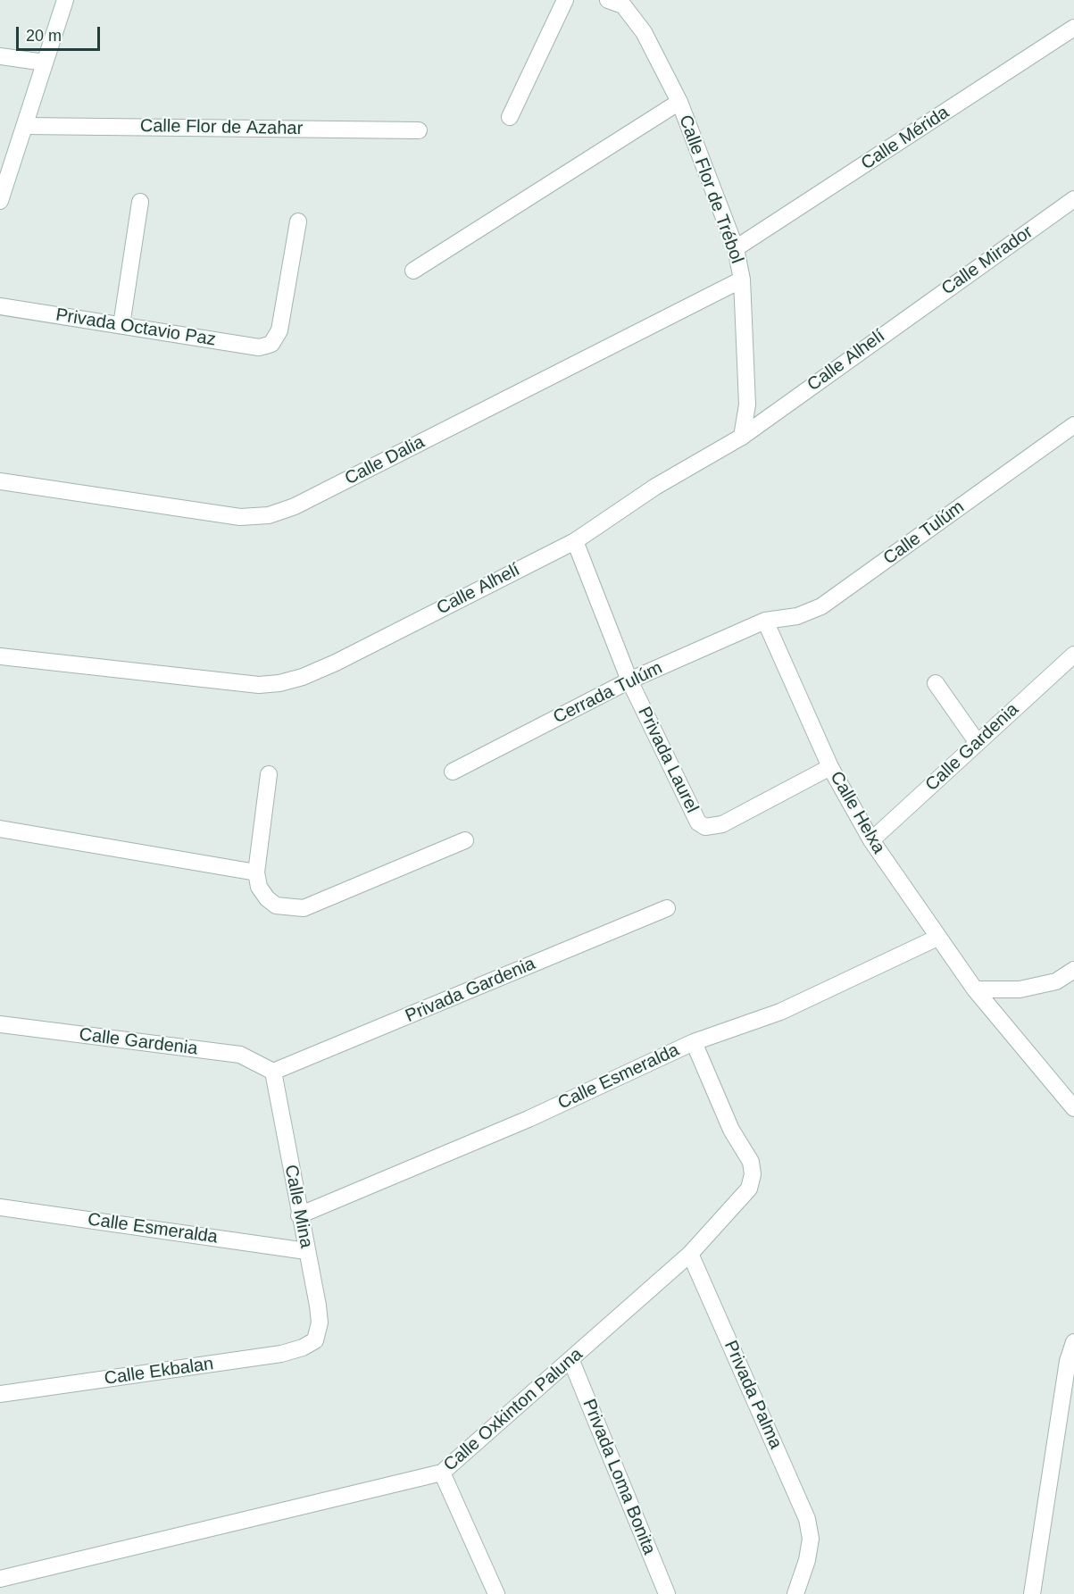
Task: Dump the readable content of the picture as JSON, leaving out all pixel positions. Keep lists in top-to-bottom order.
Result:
{
  "streets": {
    "street": [
      "Calle Flor de Azahar",
      "Calle Mérida",
      "Calle Flor de Trébol",
      "Calle Mirador",
      "Privada Octavio Paz",
      "Calle Alhelí",
      "Calle Dalia",
      "Calle Tulúm",
      "Cerrada Tulúm",
      "Calle Gardenia",
      "Privada Laurel",
      "Calle Helxa",
      "Privada Gardenia",
      "Calle Esmeralda",
      "Calle Mina",
      "Calle Ekbalan",
      "Privada Palma",
      "Calle Oxkinton Paluna",
      "Privada Loma Bonita"
    ]
  },
  "crossings": [
    ["Calle Mérida", "Calle Flor de Trébol"],
    ["Calle Flor de Trébol", "Calle Alhelí"],
    ["Calle Flor de Trébol", "Calle Dalia"],
    ["Calle Mirador", "Calle Alhelí"],
    ["Calle Alhelí", "Privada Laurel"],
    ["Calle Tulúm", "Cerrada Tulúm"],
    ["Calle Tulúm", "Calle Helxa"],
    ["Cerrada Tulúm", "Privada Laurel"],
    ["Cerrada Tulúm", "Calle Helxa"],
    ["Calle Gardenia", "Calle Helxa"],
    ["Calle Gardenia", "Privada Gardenia"],
    ["Calle Gardenia", "Calle Mina"],
    ["Privada Laurel", "Calle Helxa"],
    ["Calle Helxa", "Calle Esmeralda"],
    ["Privada Gardenia", "Calle Mina"],
    ["Calle Esmeralda", "Calle Mina"],
    ["Calle Esmeralda", "Calle Oxkinton Paluna"],
    ["Calle Mina", "Calle Ekbalan"],
    ["Privada Palma", "Calle Oxkinton Paluna"],
    ["Calle Oxkinton Paluna", "Privada Loma Bonita"]
  ],
  "scale_bar": "20 m"
}
